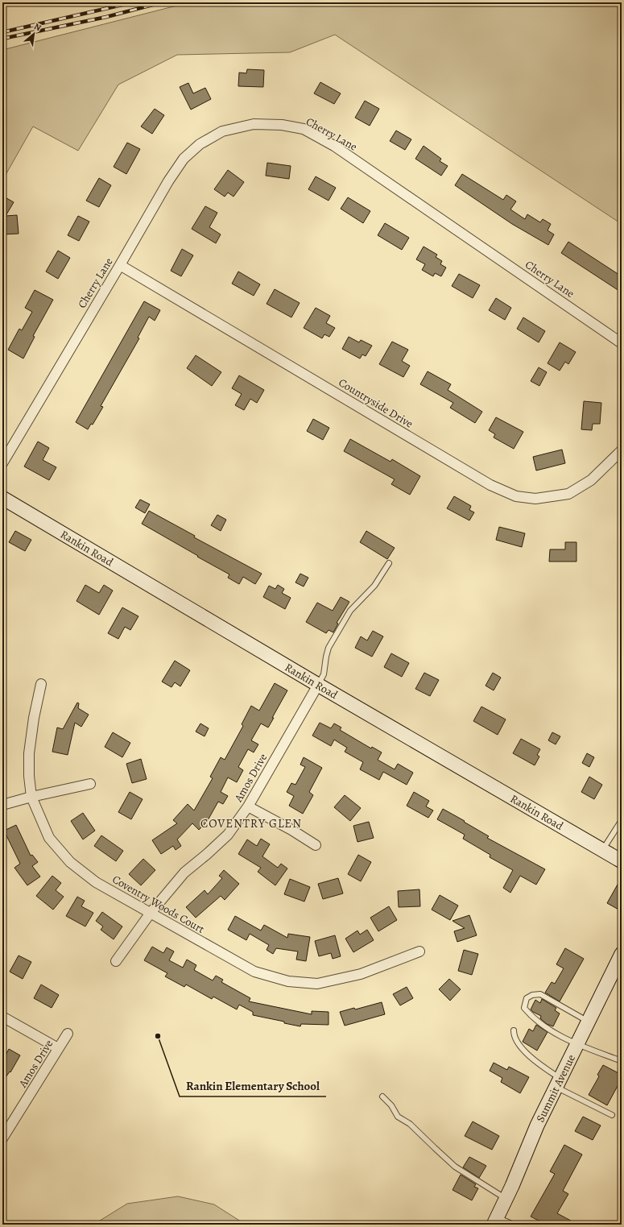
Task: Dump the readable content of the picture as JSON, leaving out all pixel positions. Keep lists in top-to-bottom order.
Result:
{
  "streets": {
    "street": [
      "Cherry Lane",
      "Countryside Drive",
      "Rankin Road",
      "Amos Drive",
      "Coventry Woods Court",
      "Summit Avenue"
    ]
  },
  "crossings": [
    ["Cherry Lane", "Countryside Drive"],
    ["Rankin Road", "Amos Drive"],
    ["Amos Drive", "Coventry Woods Court"]
  ],
  "districts": ["COVENTRY GLEN"],
  "places": ["Rankin Elementary School"],
  "north": "top right"
}
